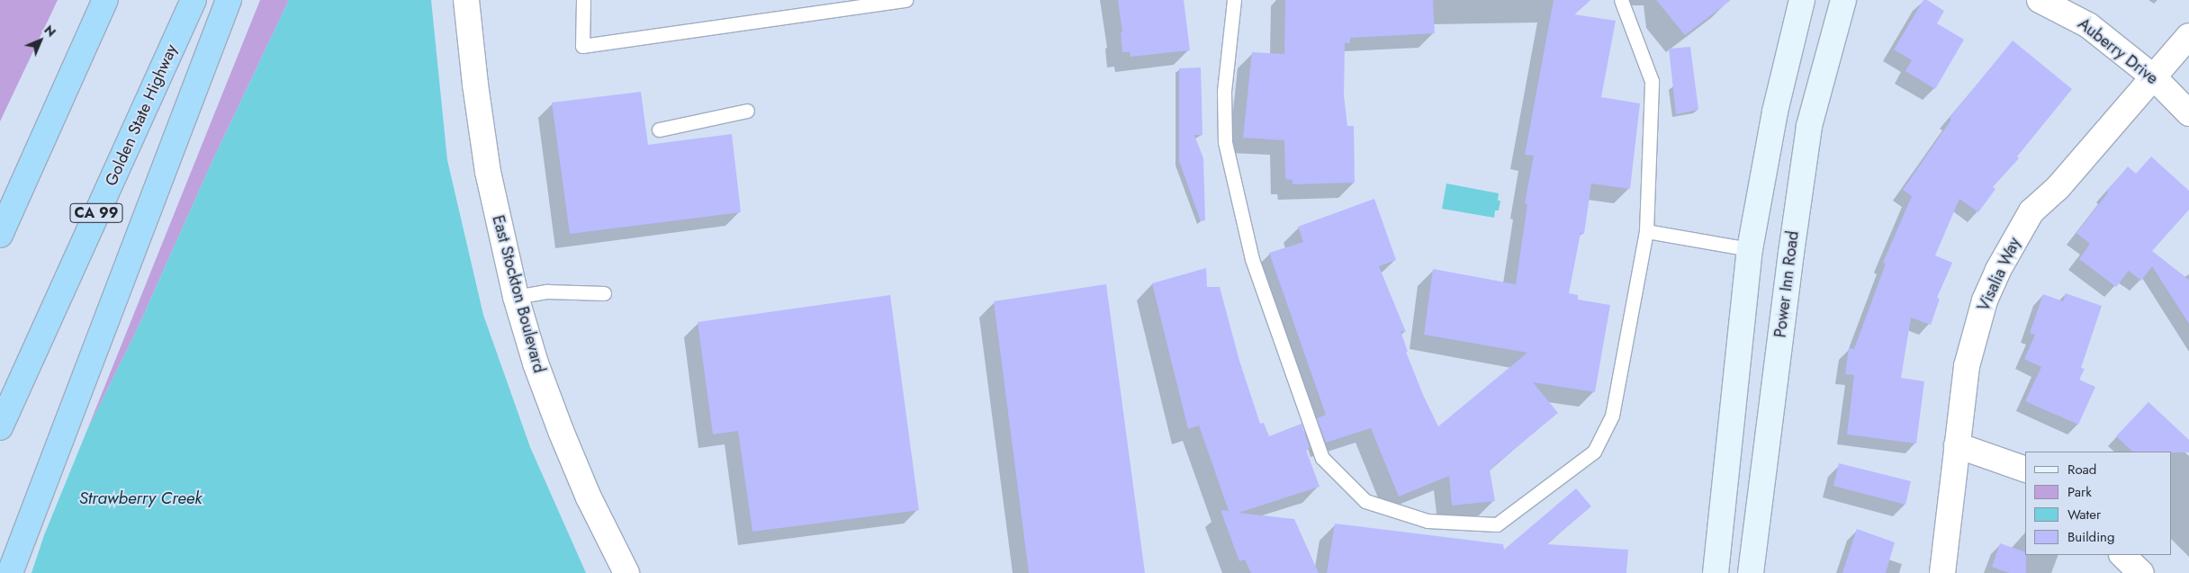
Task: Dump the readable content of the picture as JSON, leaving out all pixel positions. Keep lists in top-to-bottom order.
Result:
{
  "streets": {
    "highway": ["Golden State Highway", "CA 99"],
    "main road": ["Power Inn Road"],
    "street": ["Auberry Drive", "Visalia Way", "East Stockton Boulevard"]
  },
  "crossings": [
    ["Auberry Drive", "Visalia Way"]
  ],
  "water": ["Strawberry Creek"],
  "legend": [
    "Road",
    "Park",
    "Water",
    "Building"
  ],
  "north": "top right"
}
